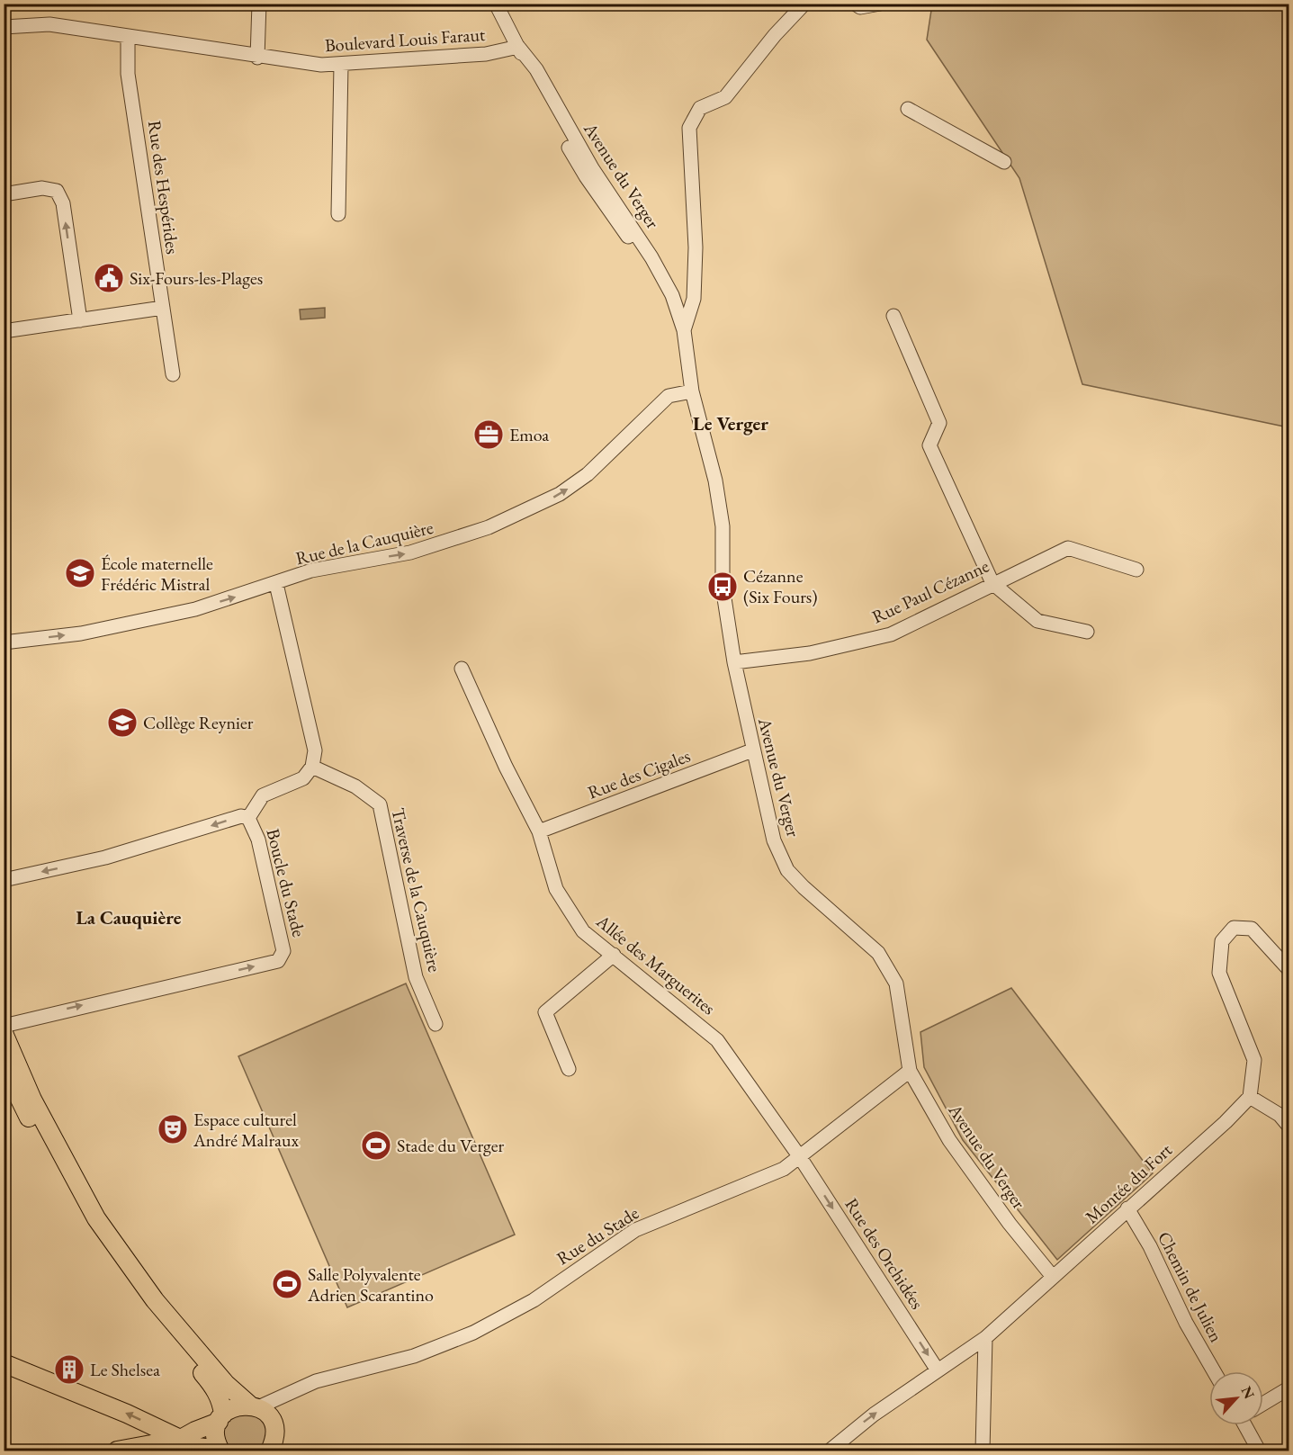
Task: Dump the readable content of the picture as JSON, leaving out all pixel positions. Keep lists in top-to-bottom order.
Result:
{
  "streets": {
    "street": [
      "Boulevard Louis Faraut",
      "Avenue du Verger",
      "Rue des Hespérides",
      "Rue de la Cauquière",
      "Rue Paul Cézanne",
      "Rue des Cigales",
      "Boucle du Stade",
      "Traverse de la Cauquière",
      "Allée des Marguerites",
      "Montée du Fort",
      "Rue du Stade",
      "Rue des Orchidées",
      "Chemin de Julien"
    ]
  },
  "crossings": [
    ["Boulevard Louis Faraut", "Avenue du Verger"],
    ["Boulevard Louis Faraut", "Rue des Hespérides"],
    ["Avenue du Verger", "Rue de la Cauquière"],
    ["Avenue du Verger", "Rue Paul Cézanne"],
    ["Avenue du Verger", "Rue des Cigales"],
    ["Avenue du Verger", "Montée du Fort"],
    ["Avenue du Verger", "Rue du Stade"],
    ["Rue des Cigales", "Allée des Marguerites"],
    ["Allée des Marguerites", "Rue du Stade"],
    ["Allée des Marguerites", "Rue des Orchidées"],
    ["Montée du Fort", "Rue des Orchidées"],
    ["Montée du Fort", "Chemin de Julien"],
    ["Rue du Stade", "Rue des Orchidées"]
  ],
  "one_way": ["Rue de la Cauquière", "Rue des Orchidées"],
  "districts": ["Le Verger", "La Cauquière"],
  "places": {
    "public building": ["Six-Fours-les-Plages"],
    "office": ["Emoa"],
    "school or university": ["École maternelle Frédéric Mistral", "Collège Reynier"],
    "bus stop": ["Cézanne (Six Fours)"],
    "theatre": ["Espace culturel André Malraux"],
    "sports": ["Stade du Verger", "Salle Polyvalente Adrien Scarantino"],
    "building": ["Le Shelsea"]
  },
  "north": "top right"
}
